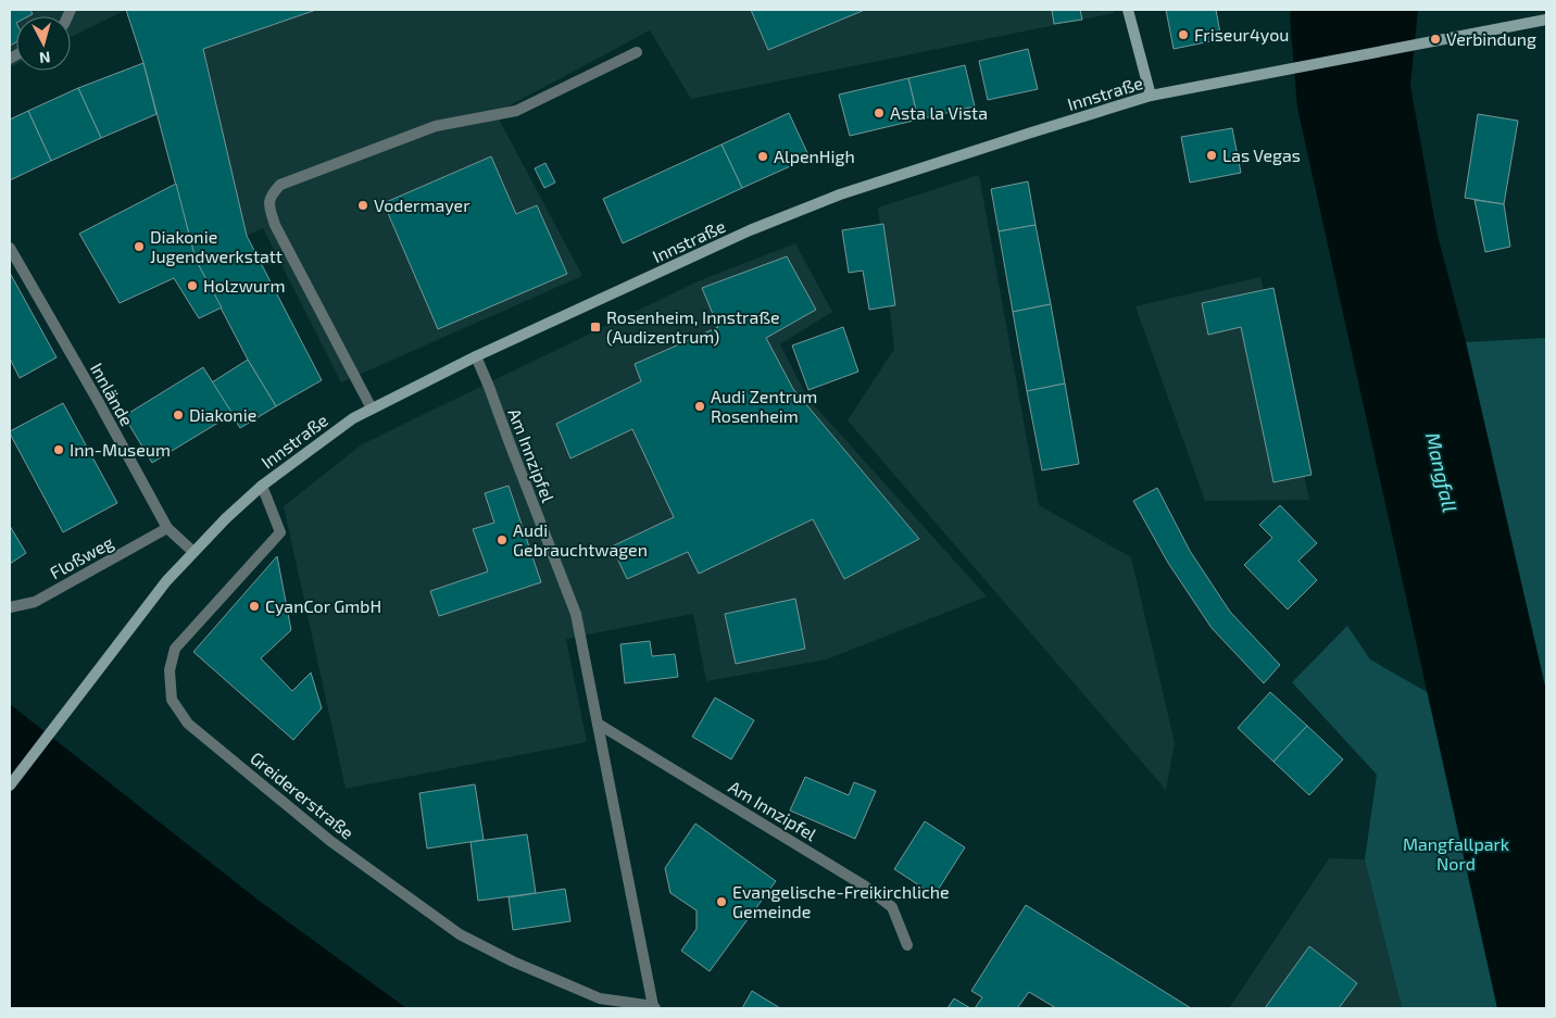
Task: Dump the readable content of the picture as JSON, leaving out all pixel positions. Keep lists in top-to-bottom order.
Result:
{
  "streets": {
    "main road": ["Innstraße"],
    "street": [
      "Innlände",
      "Am Innzipfel",
      "Floßweg",
      "Greidererstraße"
    ]
  },
  "crossings": [
    ["Innstraße", "Innlände"],
    ["Innstraße", "Am Innzipfel"],
    ["Innstraße", "Greidererstraße"],
    ["Innlände", "Floßweg"],
    ["Am Innzipfel", "Greidererstraße"]
  ],
  "water": ["Mangfall"],
  "parks": ["Mangfallpark Nord"],
  "places": {
    "other": [
      "Friseur4you",
      "Verbindung",
      "Asta la Vista",
      "Las Vegas",
      "AlpenHigh",
      "Vodermayer",
      "Diakonie Jugendwerkstatt",
      "Holzwurm",
      "Audi Zentrum Rosenheim",
      "Diakonie",
      "Inn-Museum",
      "Audi Gebrauchtwagen",
      "CyanCor GmbH",
      "Evangelische-Freikirchliche Gemeinde"
    ],
    "transit": ["Rosenheim, Innstraße (Audizentrum)"]
  },
  "north": "bottom"
}
